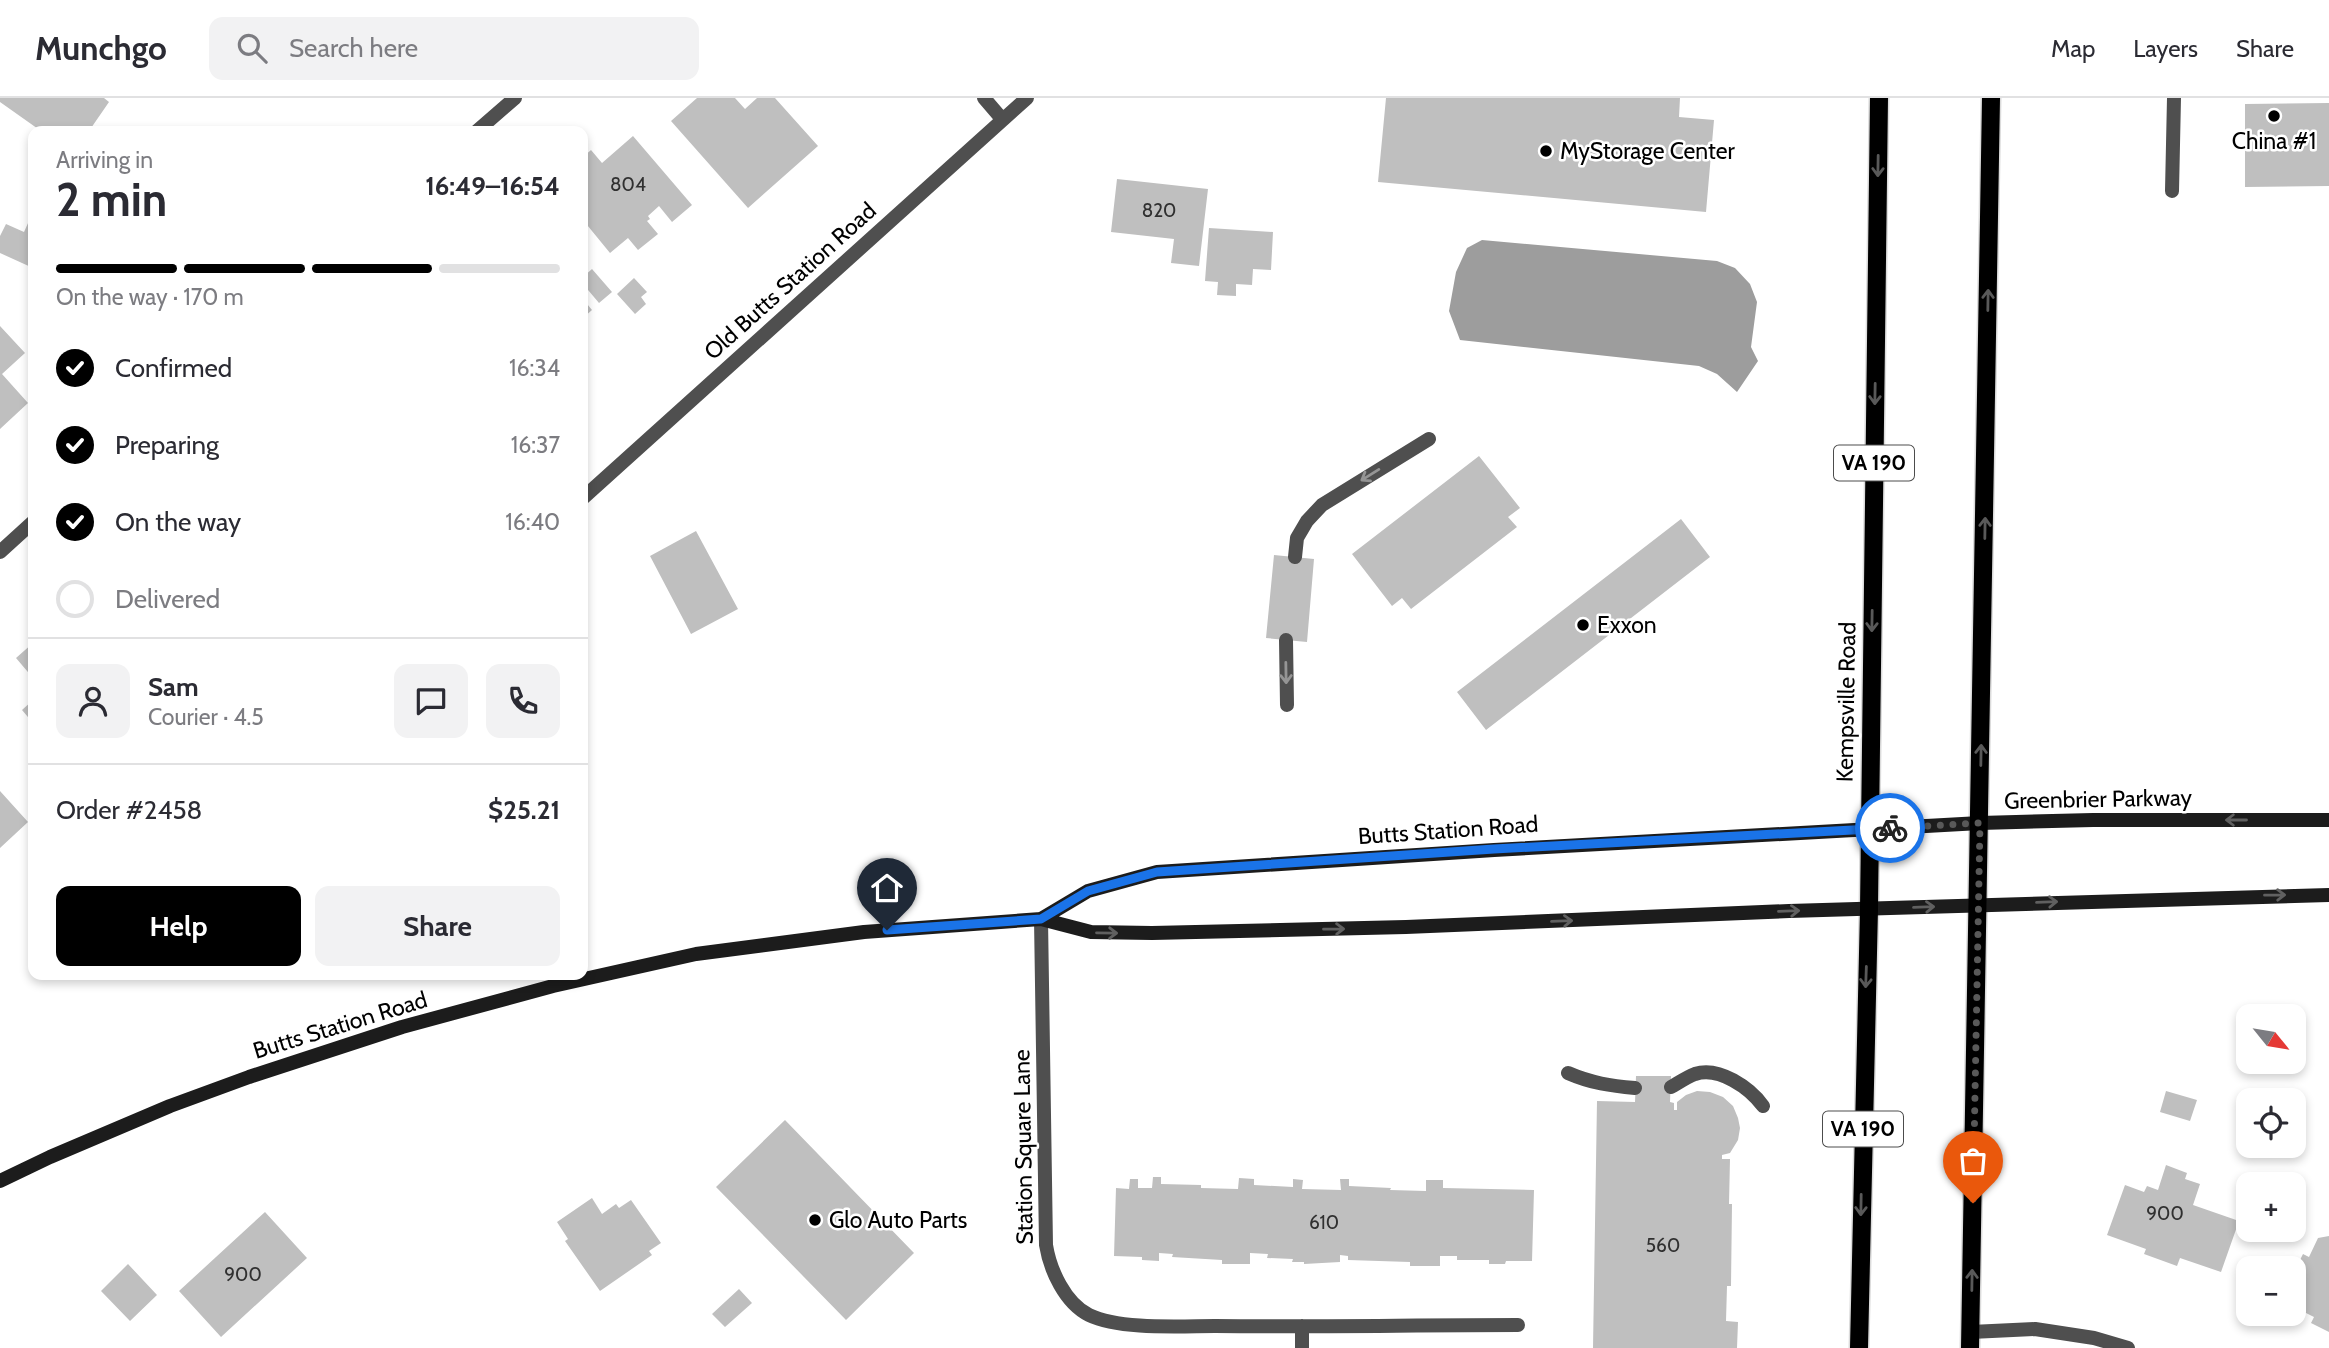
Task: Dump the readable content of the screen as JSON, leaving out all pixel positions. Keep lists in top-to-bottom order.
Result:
{
  "streets": {
    "main road": [
      "VA 190",
      "Kempsville Road",
      "Greenbrier Parkway",
      "Butts Station Road"
    ],
    "street": ["Old Butts Station Road", "Station Square Lane"]
  },
  "crossings": [
    ["Kempsville Road", "Greenbrier Parkway"],
    ["Kempsville Road", "Butts Station Road"],
    ["Greenbrier Parkway", "Butts Station Road"],
    ["Butts Station Road", "Station Square Lane"]
  ],
  "places": [
    "China #1",
    "MyStorage Center",
    "Exxon",
    "Glo Auto Parts"
  ],
  "house_numbers": [
    "804",
    "820",
    "900",
    "610",
    "560",
    "900"
  ],
  "north": "bottom right",
  "page": {
    "header": "Munchgo",
    "search": "Search here",
    "nav": ["Map", "Layers", "Share"],
    "heading": ["2 min", "Arriving in", "16:49–16:54"],
    "panel": [
      "Sam",
      "Courier · 4.5",
      "Order #2458",
      "$25.21"
    ],
    "bar": "On the way · 170 m",
    "list": [
      ["Confirmed", "16:34"],
      ["Preparing", "16:37"],
      ["On the way", "16:40"],
      "Delivered"
    ],
    "buttons": ["Help", "Share"],
    "map_buttons": ["+", "−"]
  }
}
